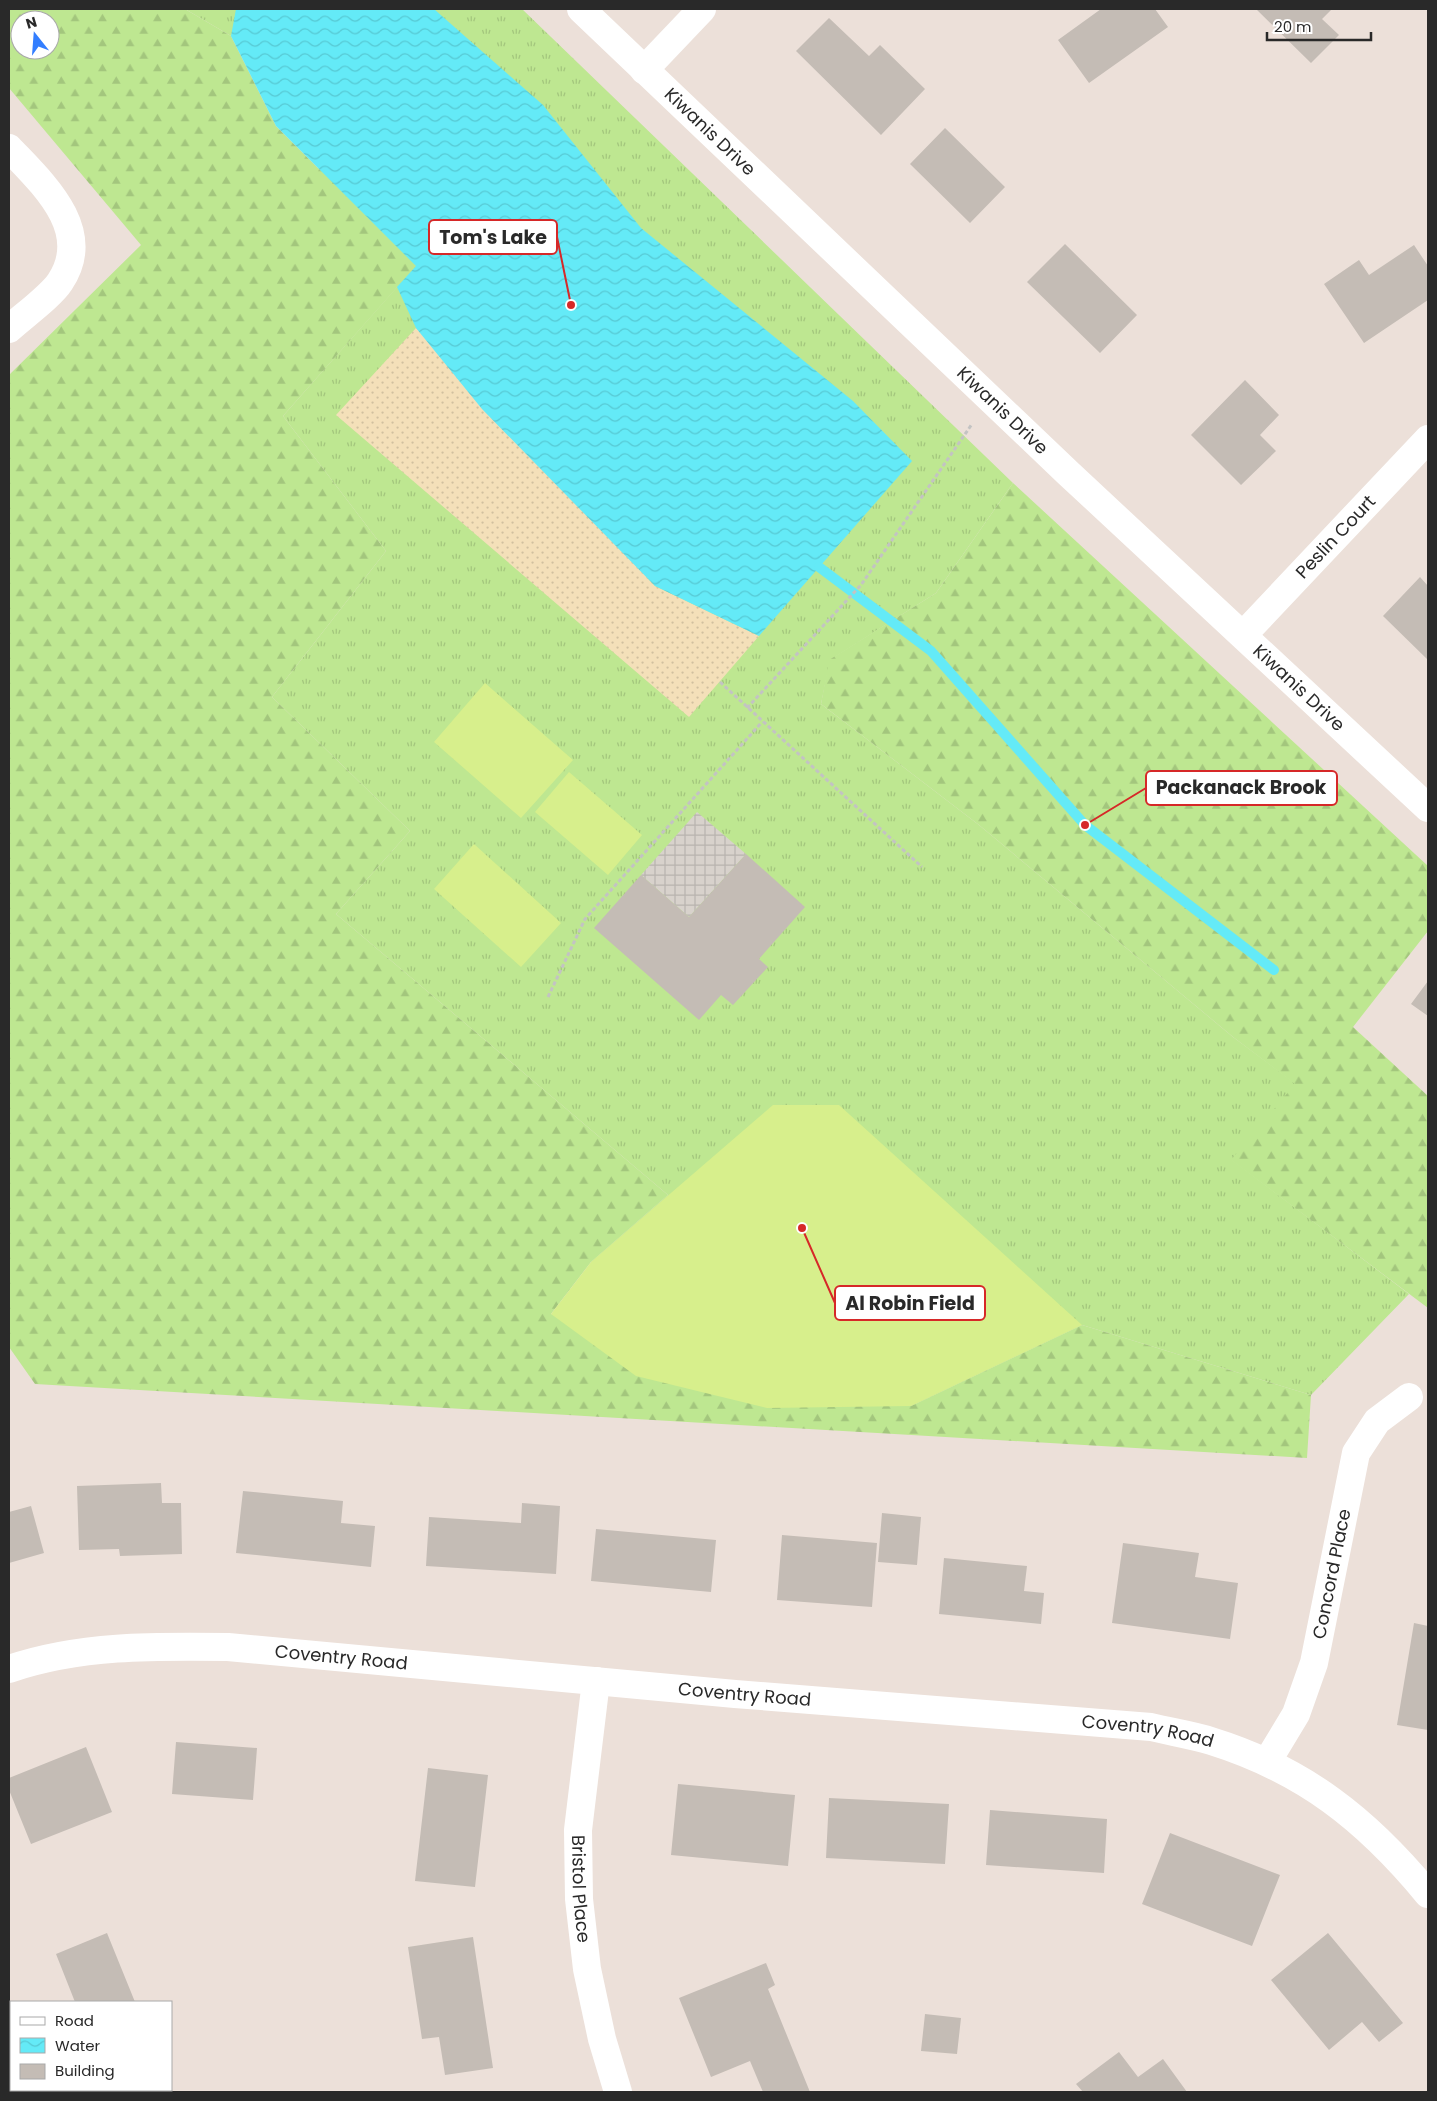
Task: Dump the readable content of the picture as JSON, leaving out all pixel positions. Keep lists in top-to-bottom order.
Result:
{
  "streets": {
    "street": [
      "Kiwanis Drive",
      "Peslin Court",
      "Concord Place",
      "Coventry Road",
      "Bristol Place"
    ]
  },
  "crossings": [
    ["Kiwanis Drive", "Peslin Court"],
    ["Concord Place", "Coventry Road"],
    ["Coventry Road", "Bristol Place"]
  ],
  "places": ["Tom's Lake", "Packanack Brook", "Al Robin Field"],
  "legend": ["Road", "Water", "Building"],
  "scale_bar": "20 m",
  "north": "top"
}
